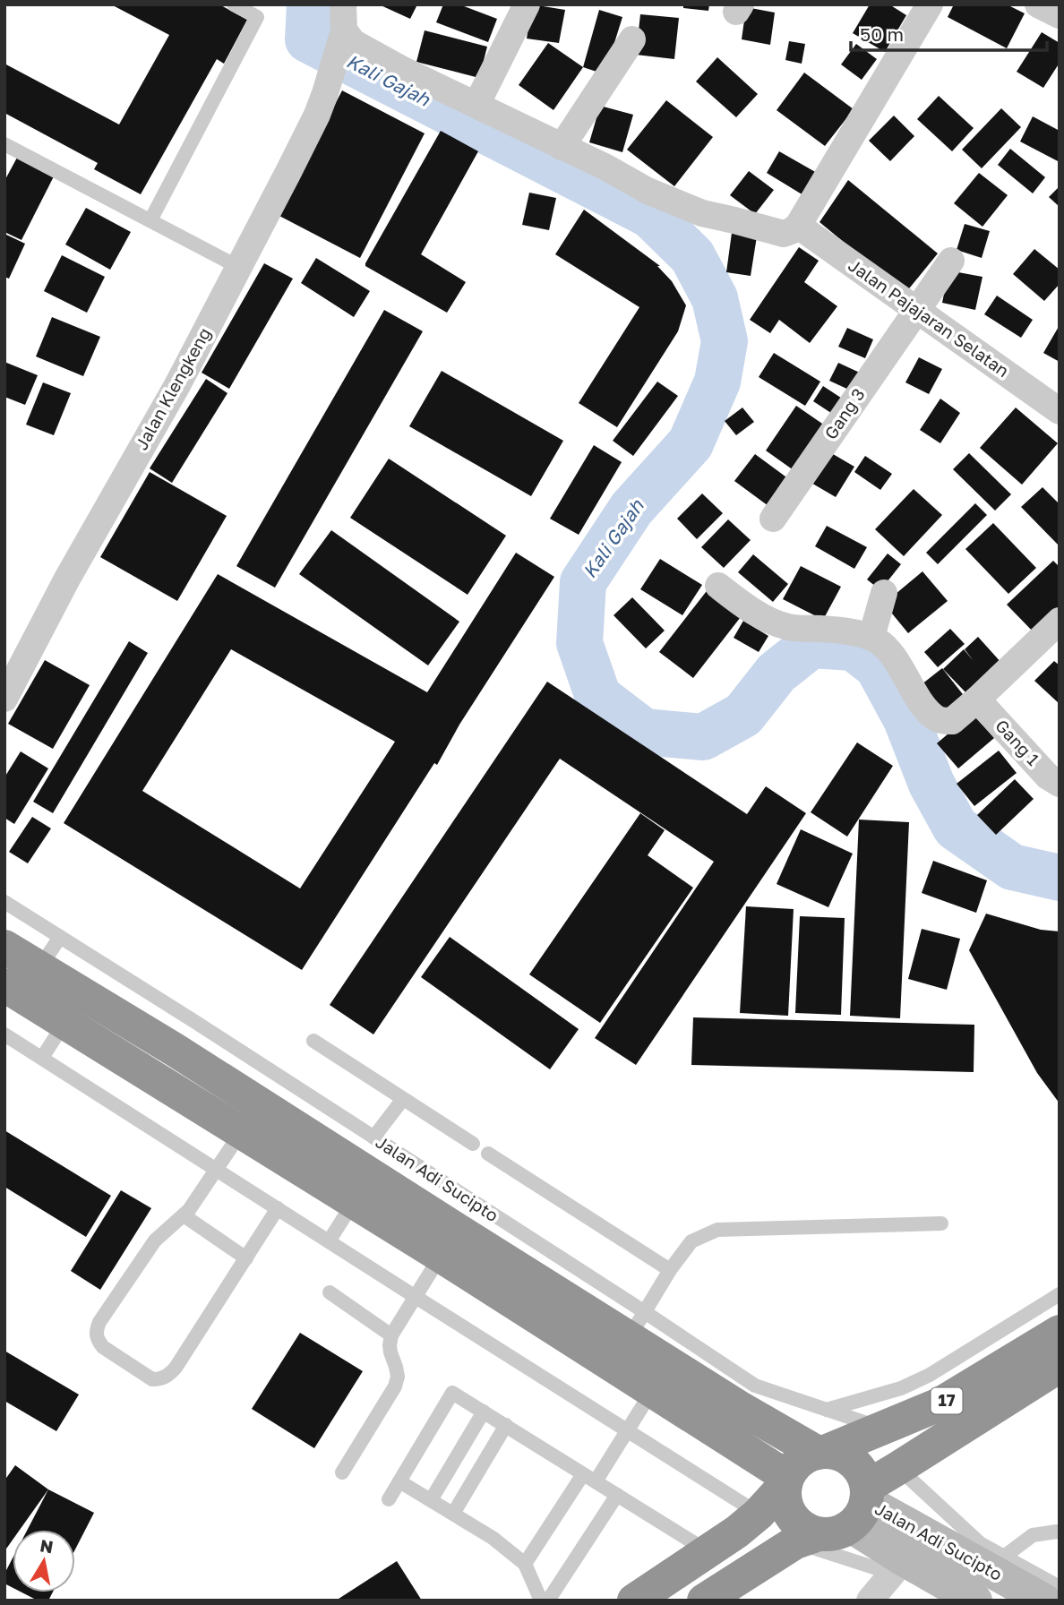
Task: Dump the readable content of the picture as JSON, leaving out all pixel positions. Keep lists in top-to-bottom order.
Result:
{
  "streets": {
    "highway": ["Jalan Adi Sucipto", "17"],
    "street": [
      "Jalan Pajajaran Selatan",
      "Jalan Klengkeng",
      "Gang 3",
      "Gang 1"
    ]
  },
  "crossings": [
    ["Jalan Pajajaran Selatan", "Gang 3"],
    ["Jalan Adi Sucipto", "17"]
  ],
  "water": ["Kali Gajah"],
  "scale_bar": "50 m",
  "north": "top"
}
